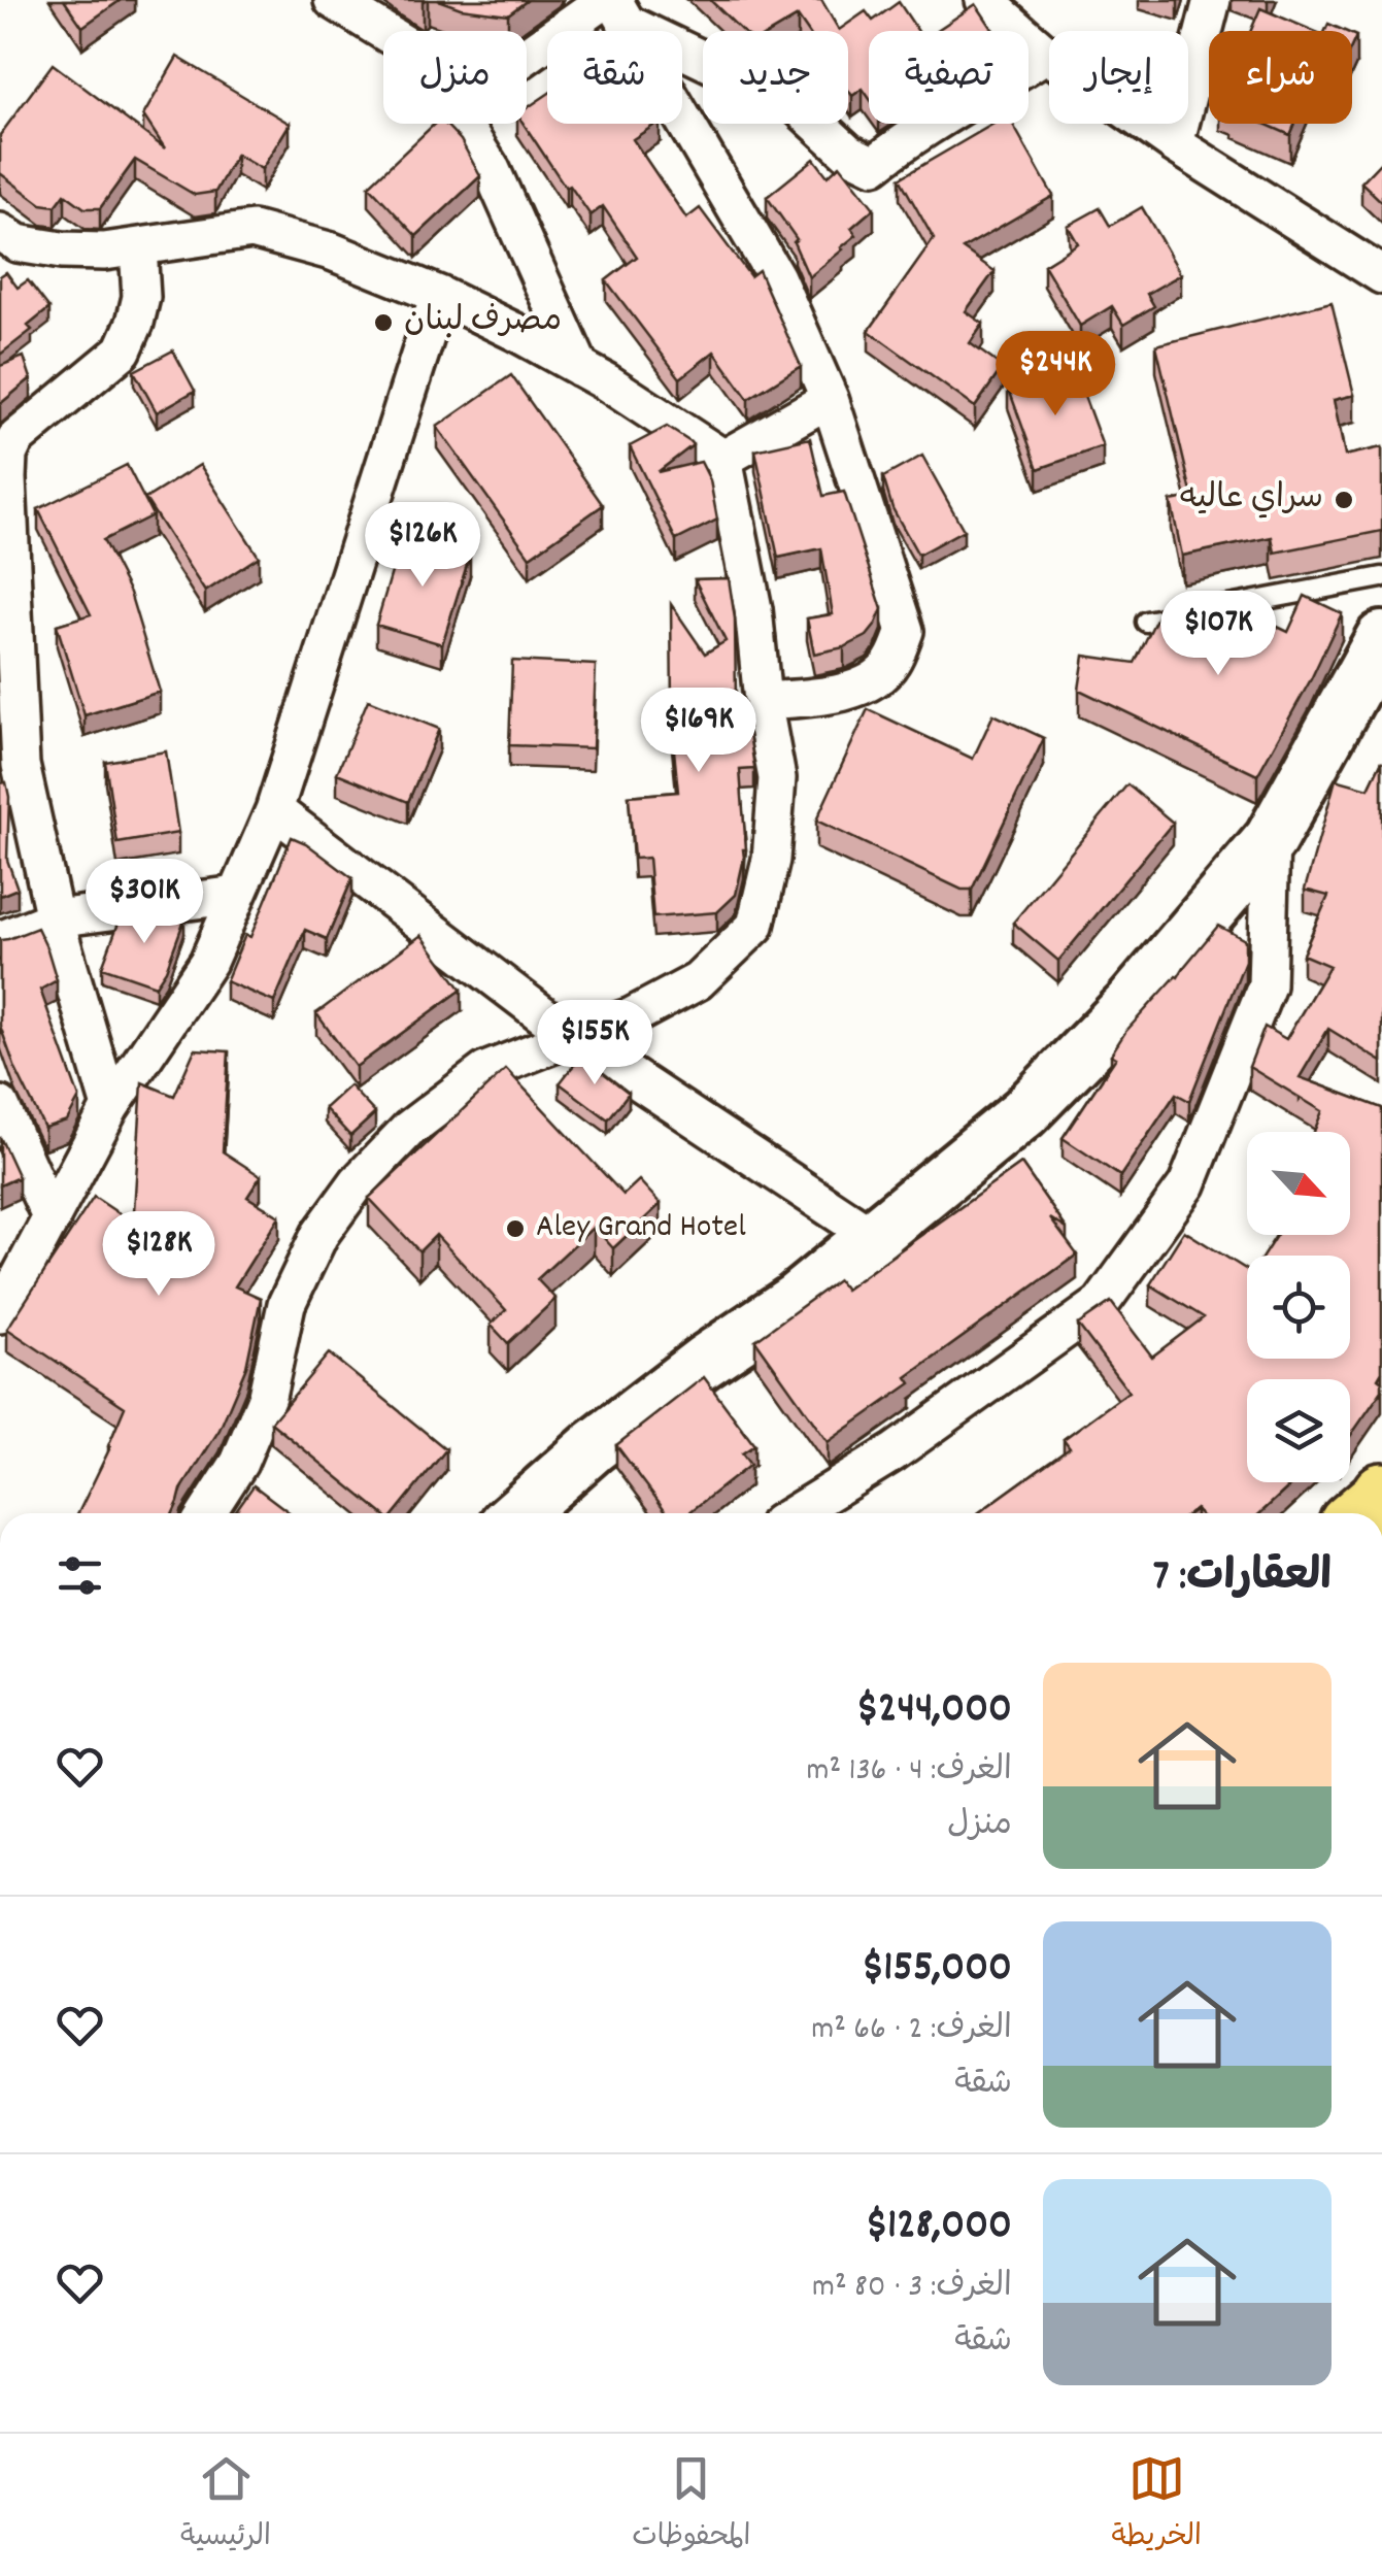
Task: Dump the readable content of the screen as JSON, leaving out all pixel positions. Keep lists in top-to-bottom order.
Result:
{
  "places": ["مصرف لبنان", "سراي عاليه", "Aley Grand Hotel"],
  "north": "bottom right",
  "page": {
    "chip": [
      "شراء",
      "إيجار",
      "تصفية",
      "جديد",
      "شقة",
      "منزل"
    ],
    "price": [
      "$244K",
      "$126K",
      "$107K",
      "$169K",
      "$301K",
      "$155K",
      "$128K"
    ],
    "heading": "العقارات: 7",
    "list": [
      {
        "name": "$244,000",
        "note": "الغرف: 4 · 136 m² · منزل"
      },
      {
        "name": "$155,000",
        "note": "الغرف: 2 · 66 m² · شقة"
      },
      {
        "name": "$128,000",
        "note": "الغرف: 3 · 80 m² · شقة"
      }
    ],
    "tabs": ["الخريطة", "المحفوظات", "الرئيسية"]
  }
}
